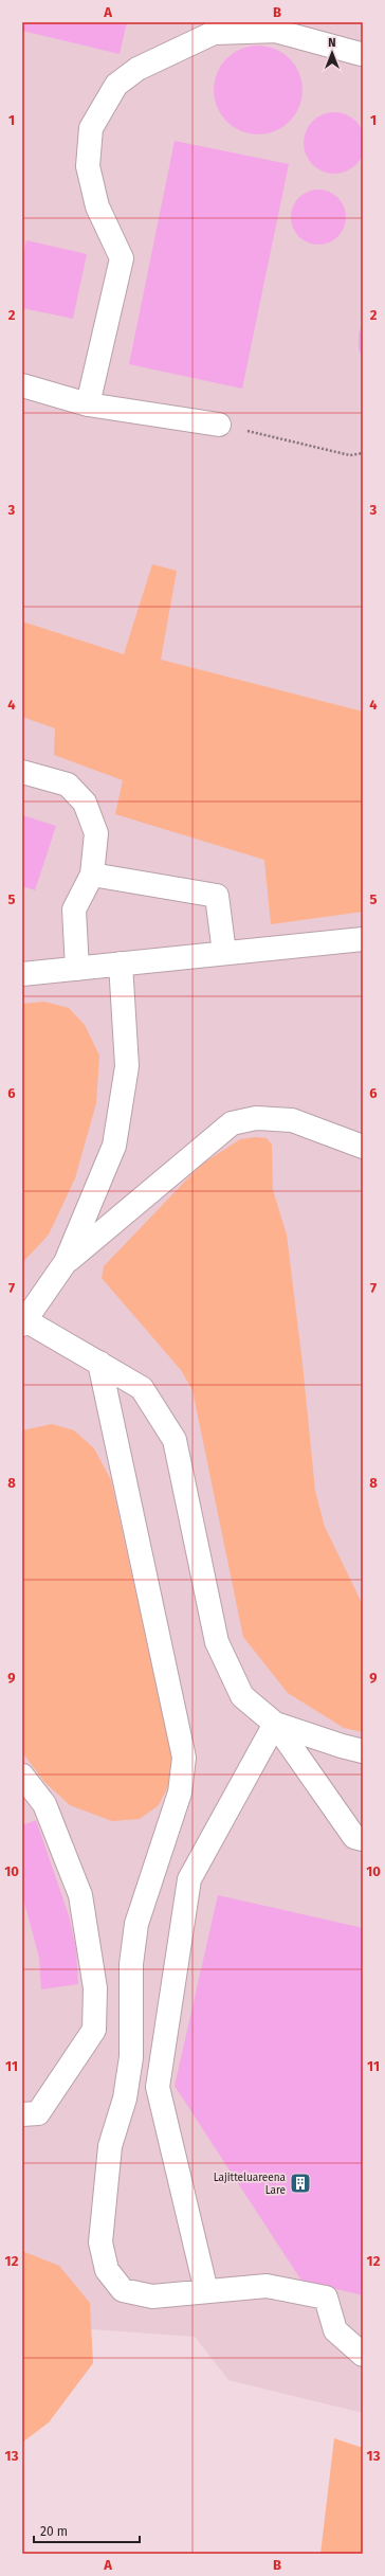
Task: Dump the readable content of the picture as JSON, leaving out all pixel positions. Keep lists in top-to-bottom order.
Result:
{
  "places": {
    "building": ["Lajitteluareena Lare"]
  },
  "scale_bar": "20 m",
  "north": "top",
  "grid": {
    "columns": ["A", "B"],
    "rows": [
      "1",
      "2",
      "3",
      "4",
      "5",
      "6",
      "7",
      "8",
      "9",
      "10",
      "11",
      "12",
      "13"
    ]
  }
}
